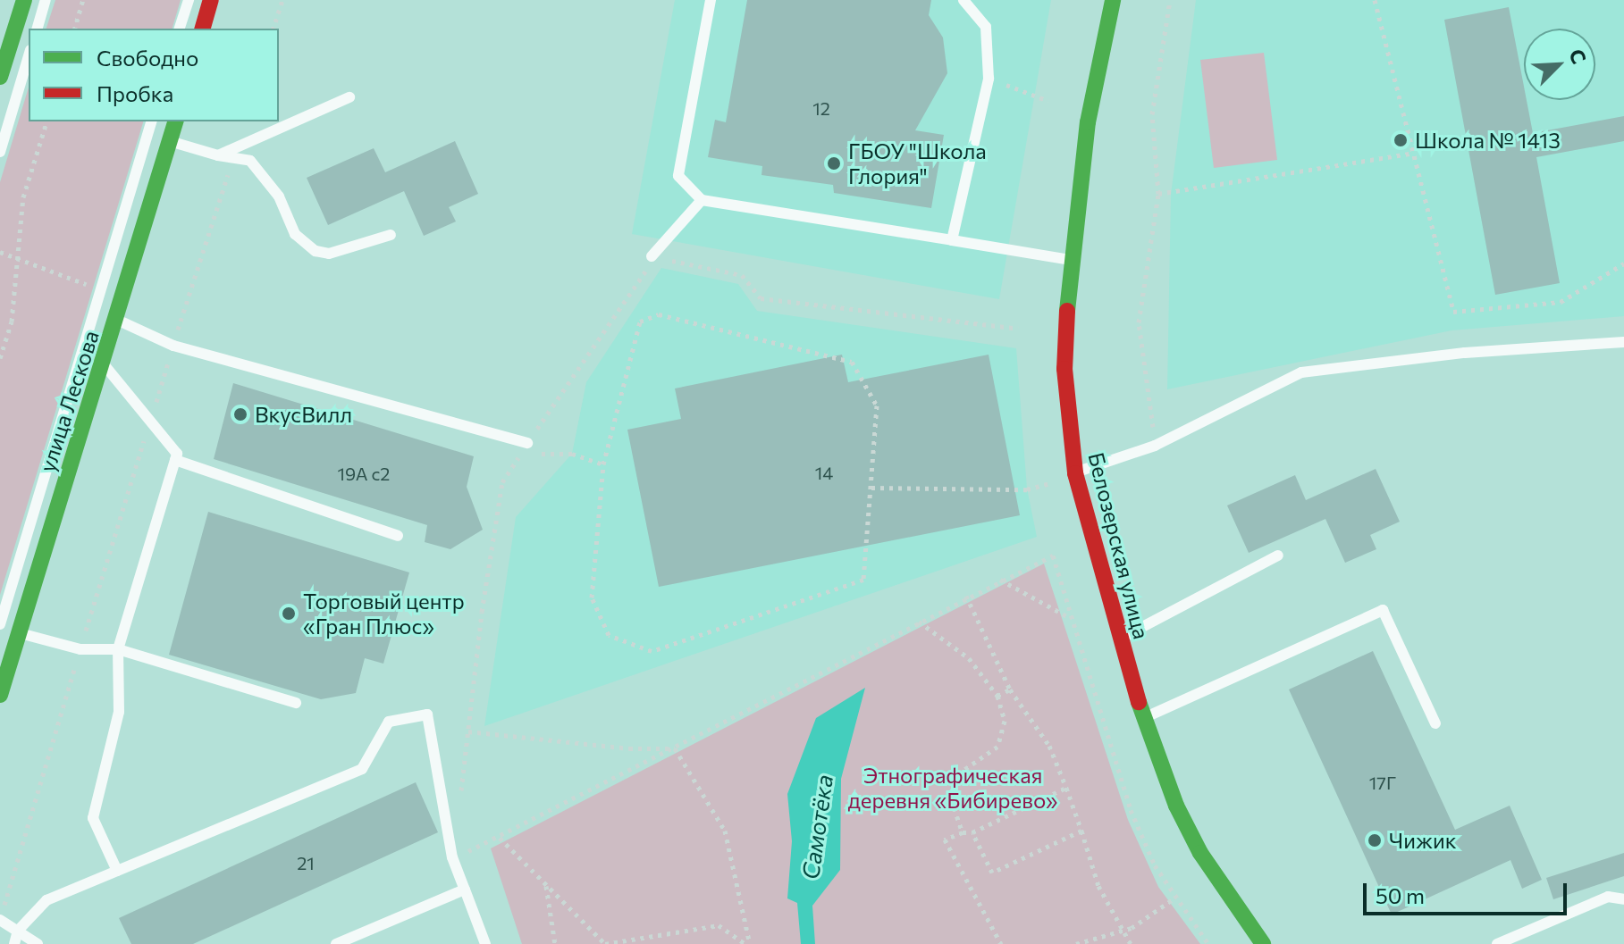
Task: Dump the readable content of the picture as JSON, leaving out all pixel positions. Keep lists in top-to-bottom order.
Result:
{
  "streets": {
    "street": ["улица Лескова", "Белозерская улица"]
  },
  "water": ["Самотёка"],
  "parks": ["Этнографическая деревня «Бибирево»"],
  "places": [
    "Школа № 1413",
    "ГБОУ \"Школа Глория\"",
    "ВкусВилл",
    "Торговый центр «Гран Плюс»",
    "Чижик"
  ],
  "house_numbers": [
    "12",
    "14",
    "19А с2",
    "17Г",
    "21"
  ],
  "legend": ["Свободно", "Пробка"],
  "scale_bar": "50 m",
  "north": "top right"
}
